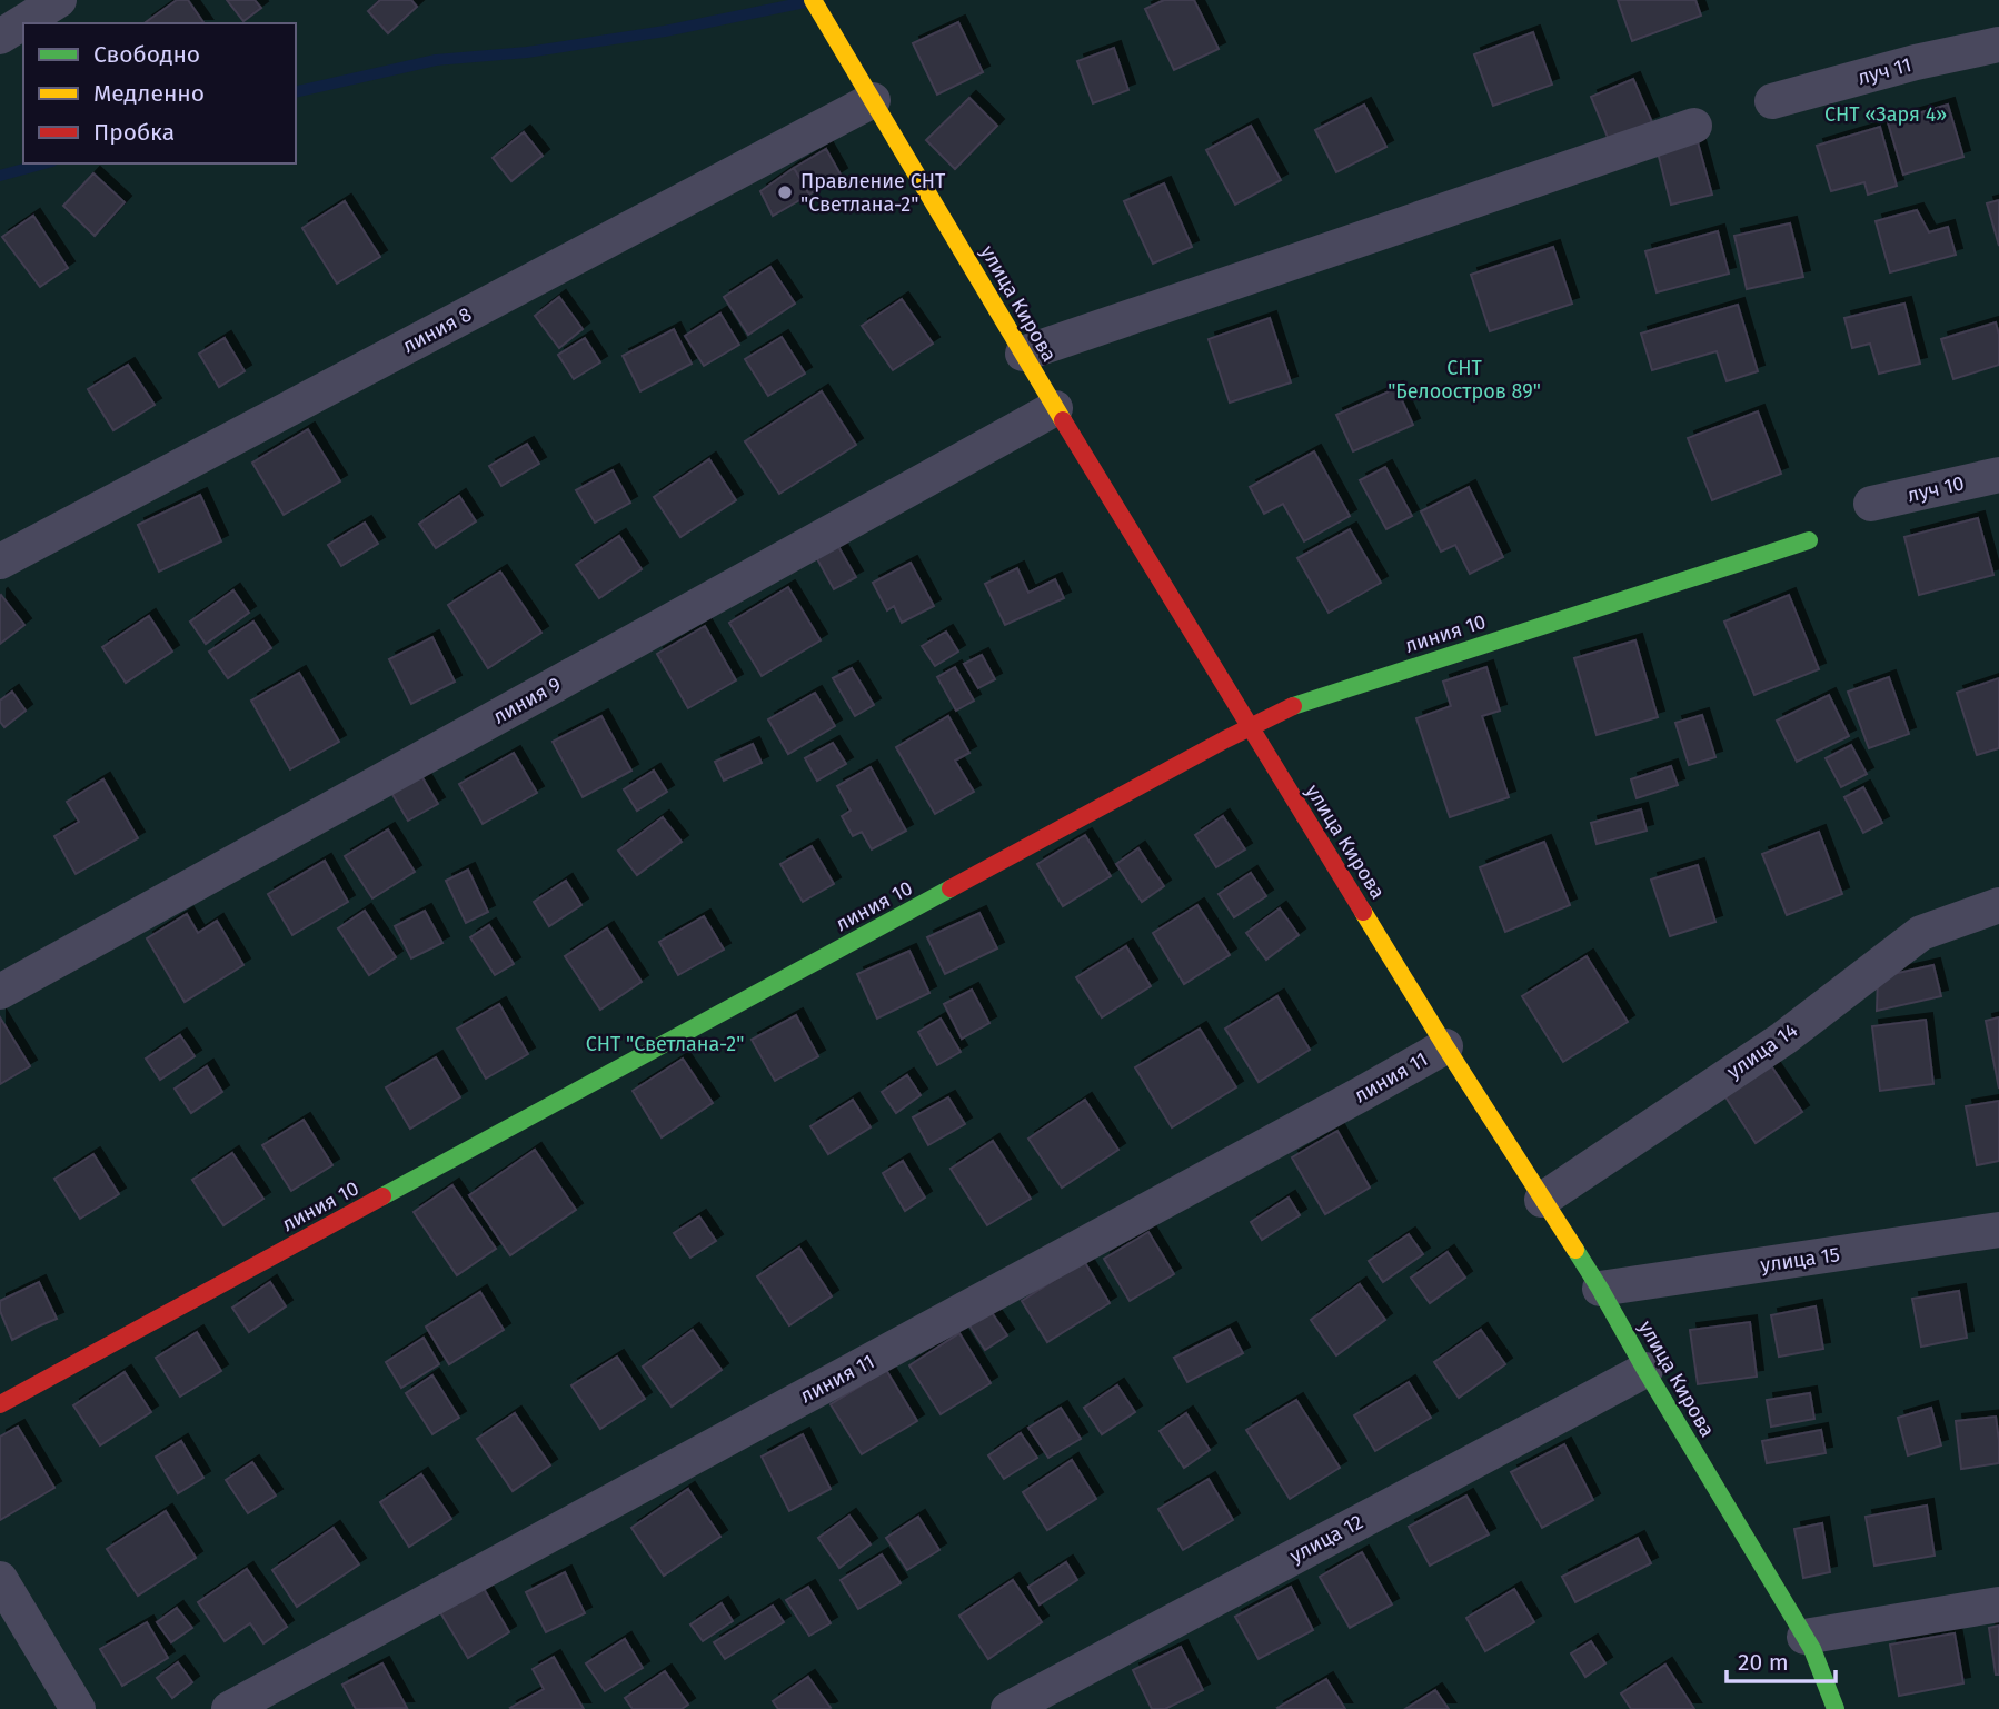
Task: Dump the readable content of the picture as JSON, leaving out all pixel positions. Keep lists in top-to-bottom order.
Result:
{
  "streets": {
    "street": [
      "луч 11",
      "улица Кирова",
      "линия 8",
      "луч 10",
      "линия 10",
      "линия 9",
      "улица 14",
      "линия 11",
      "улица 15",
      "улица 12"
    ]
  },
  "crossings": [
    ["улица Кирова", "линия 8"],
    ["улица Кирова", "линия 10"],
    ["улица Кирова", "линия 9"],
    ["улица Кирова", "улица 14"],
    ["улица Кирова", "линия 11"],
    ["улица Кирова", "улица 15"],
    ["улица Кирова", "улица 12"]
  ],
  "parks": ["СНТ «Заря 4»", "СНТ \"Белоостров 89\"", "СНТ \"Светлана-2\""],
  "places": ["Правление СНТ \"Светлана-2\""],
  "legend": ["Свободно", "Медленно", "Пробка"],
  "scale_bar": "20 m"
}
